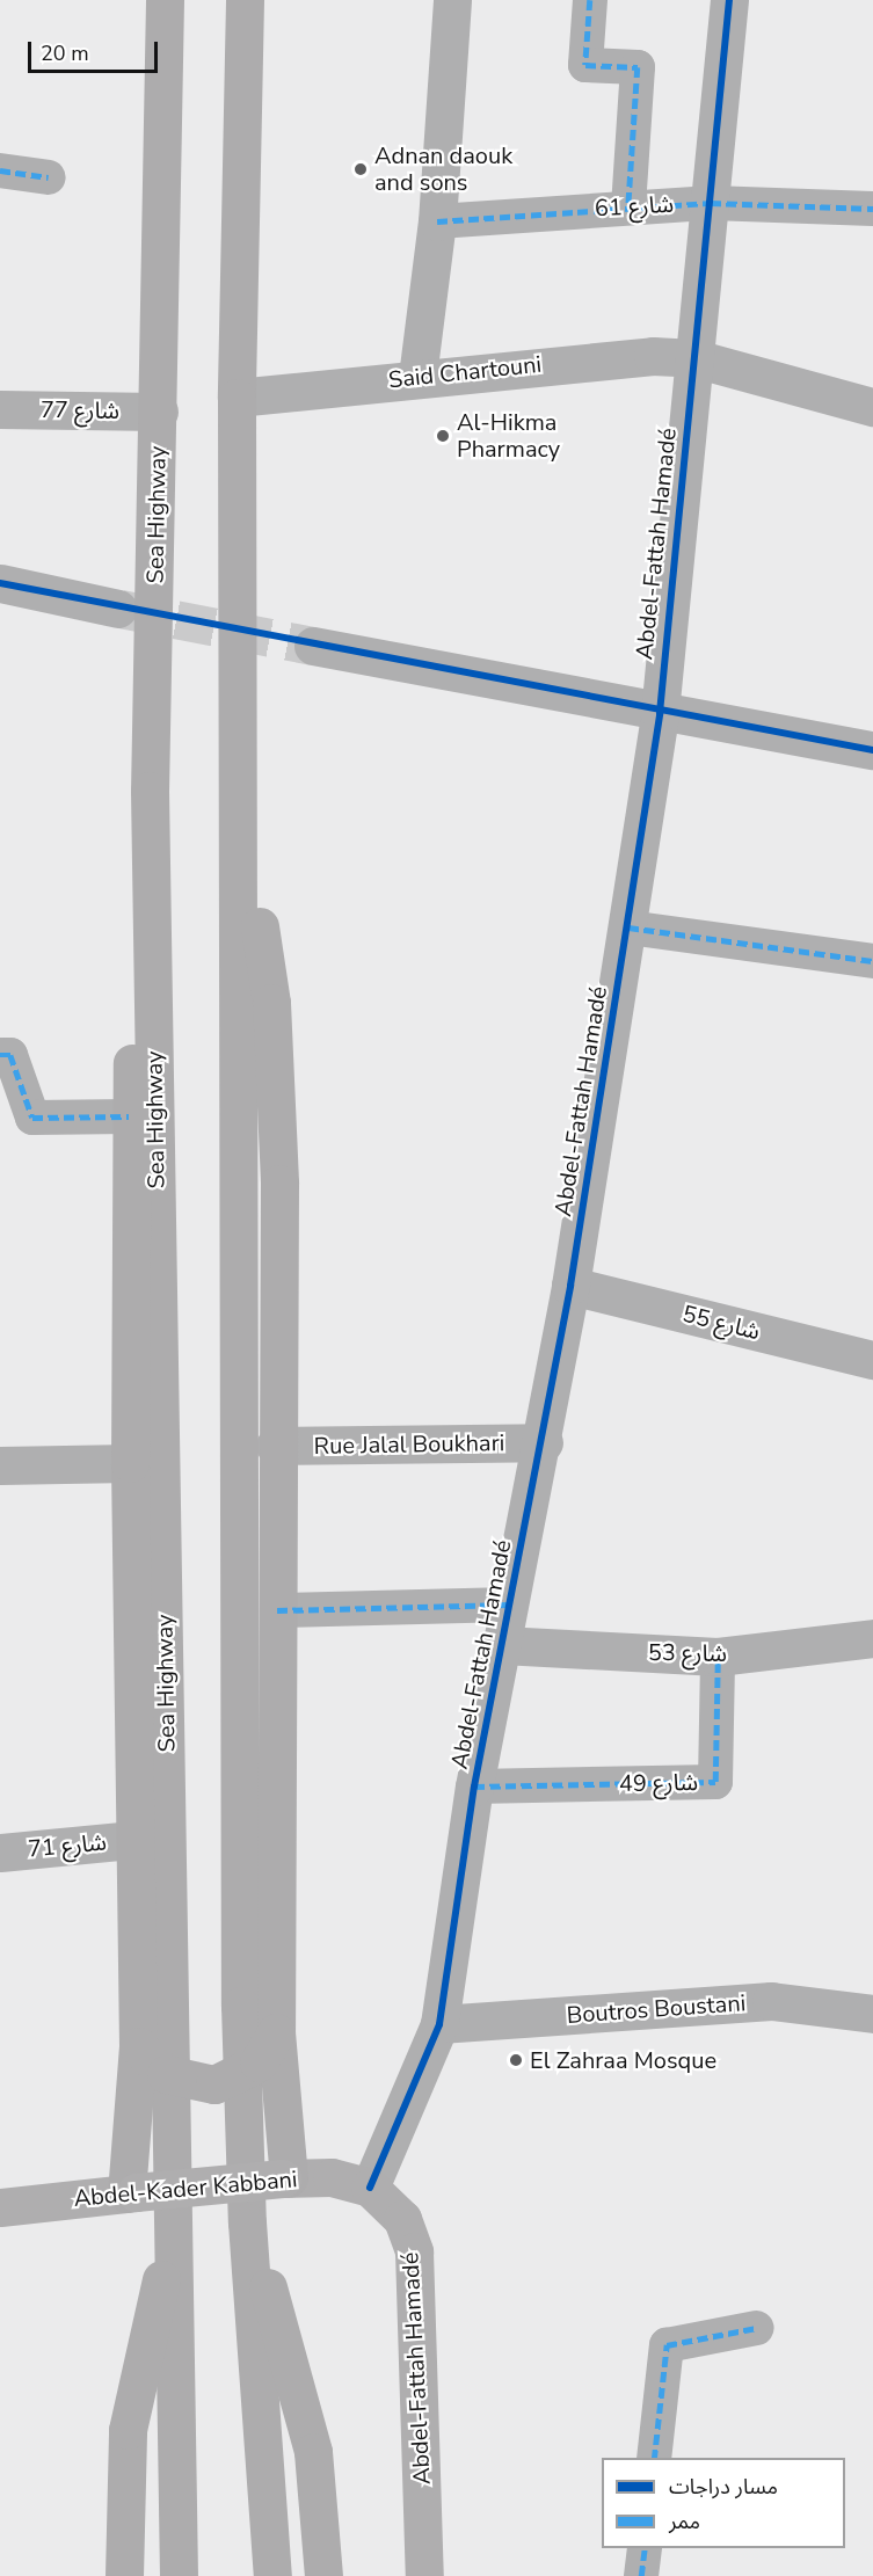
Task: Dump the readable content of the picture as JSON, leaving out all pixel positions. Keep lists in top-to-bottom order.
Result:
{
  "streets": {
    "highway": ["Sea Highway"],
    "main road": ["Abdel-Fattah Hamadé", "Abdel-Kader Kabbani"],
    "street": [
      "شارع 61",
      "Said Chartouni",
      "شارع 77",
      "شارع 55",
      "Rue Jalal Boukhari",
      "شارع 53",
      "شارع 49",
      "شارع 71",
      "Boutros Boustani"
    ]
  },
  "crossings": [
    ["شارع 61", "Abdel-Fattah Hamadé"],
    ["Said Chartouni", "Abdel-Fattah Hamadé"],
    ["شارع 77", "Sea Highway"],
    ["Abdel-Fattah Hamadé", "شارع 55"],
    ["Abdel-Fattah Hamadé", "Rue Jalal Boukhari"],
    ["Abdel-Fattah Hamadé", "شارع 53"],
    ["Abdel-Fattah Hamadé", "شارع 49"],
    ["Abdel-Fattah Hamadé", "Boutros Boustani"],
    ["Abdel-Fattah Hamadé", "Abdel-Kader Kabbani"],
    ["شارع 53", "شارع 49"]
  ],
  "places": ["Adnan daouk and sons", "Al-Hikma Pharmacy", "El Zahraa Mosque"],
  "legend": ["مسار دراجات", "ممر"],
  "scale_bar": "20 m"
}
